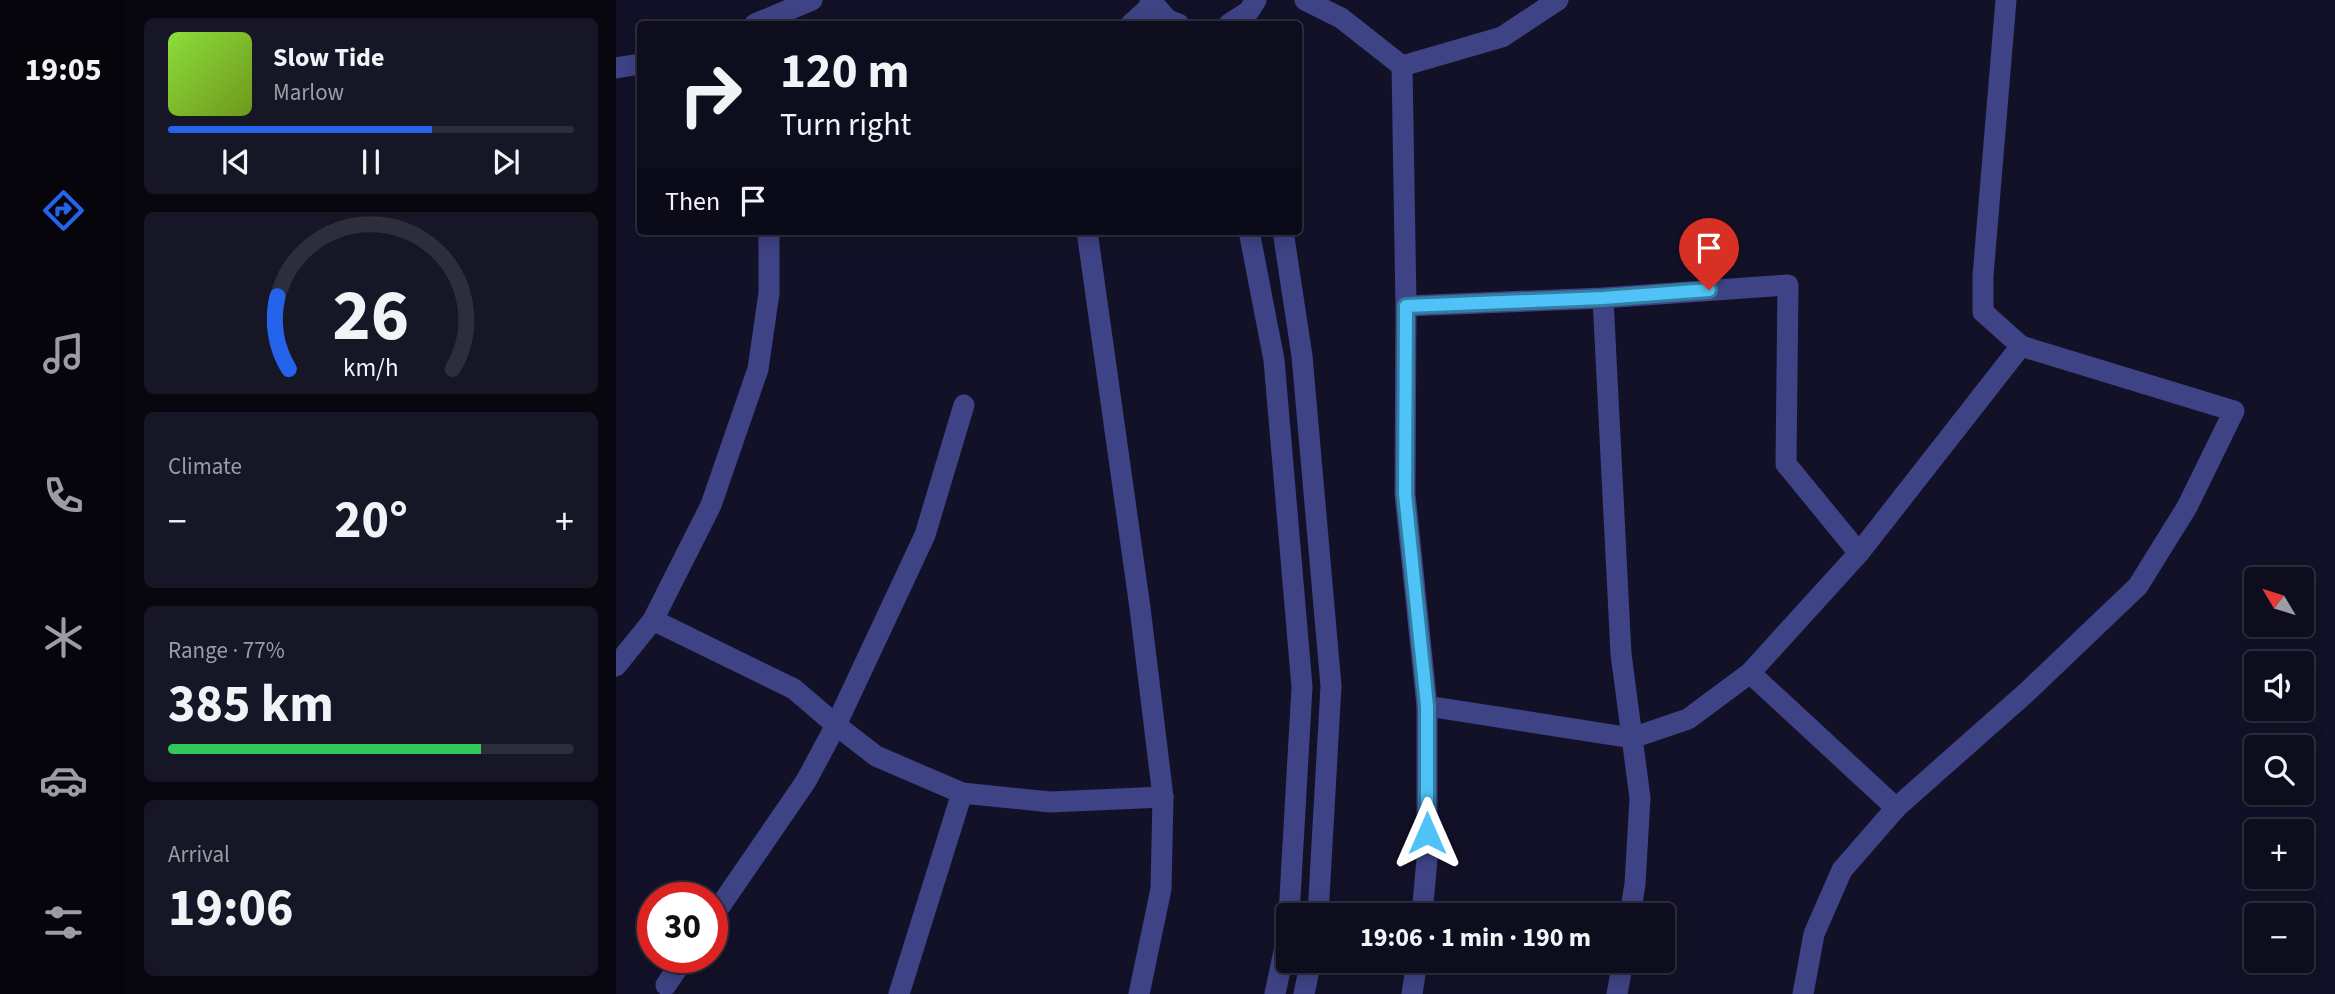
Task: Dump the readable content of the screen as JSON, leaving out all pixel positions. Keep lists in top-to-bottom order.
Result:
{
  "north": "top left",
  "page": {
    "tabs": "19:05",
    "turn": ["120 m", "Turn right"],
    "song": ["Slow Tide", "Marlow"],
    "then": "Then",
    "tile": [
      "Climate",
      ["Range · 77%", "385 km"],
      ["Arrival", "19:06"]
    ],
    "heat": ["−", "20°", "+"],
    "map_buttons": ["+", "−"],
    "limit": "30",
    "trip": "19:06 · 1 min · 190 m",
    "gauge": ["26", "km/h"]
  }
}
